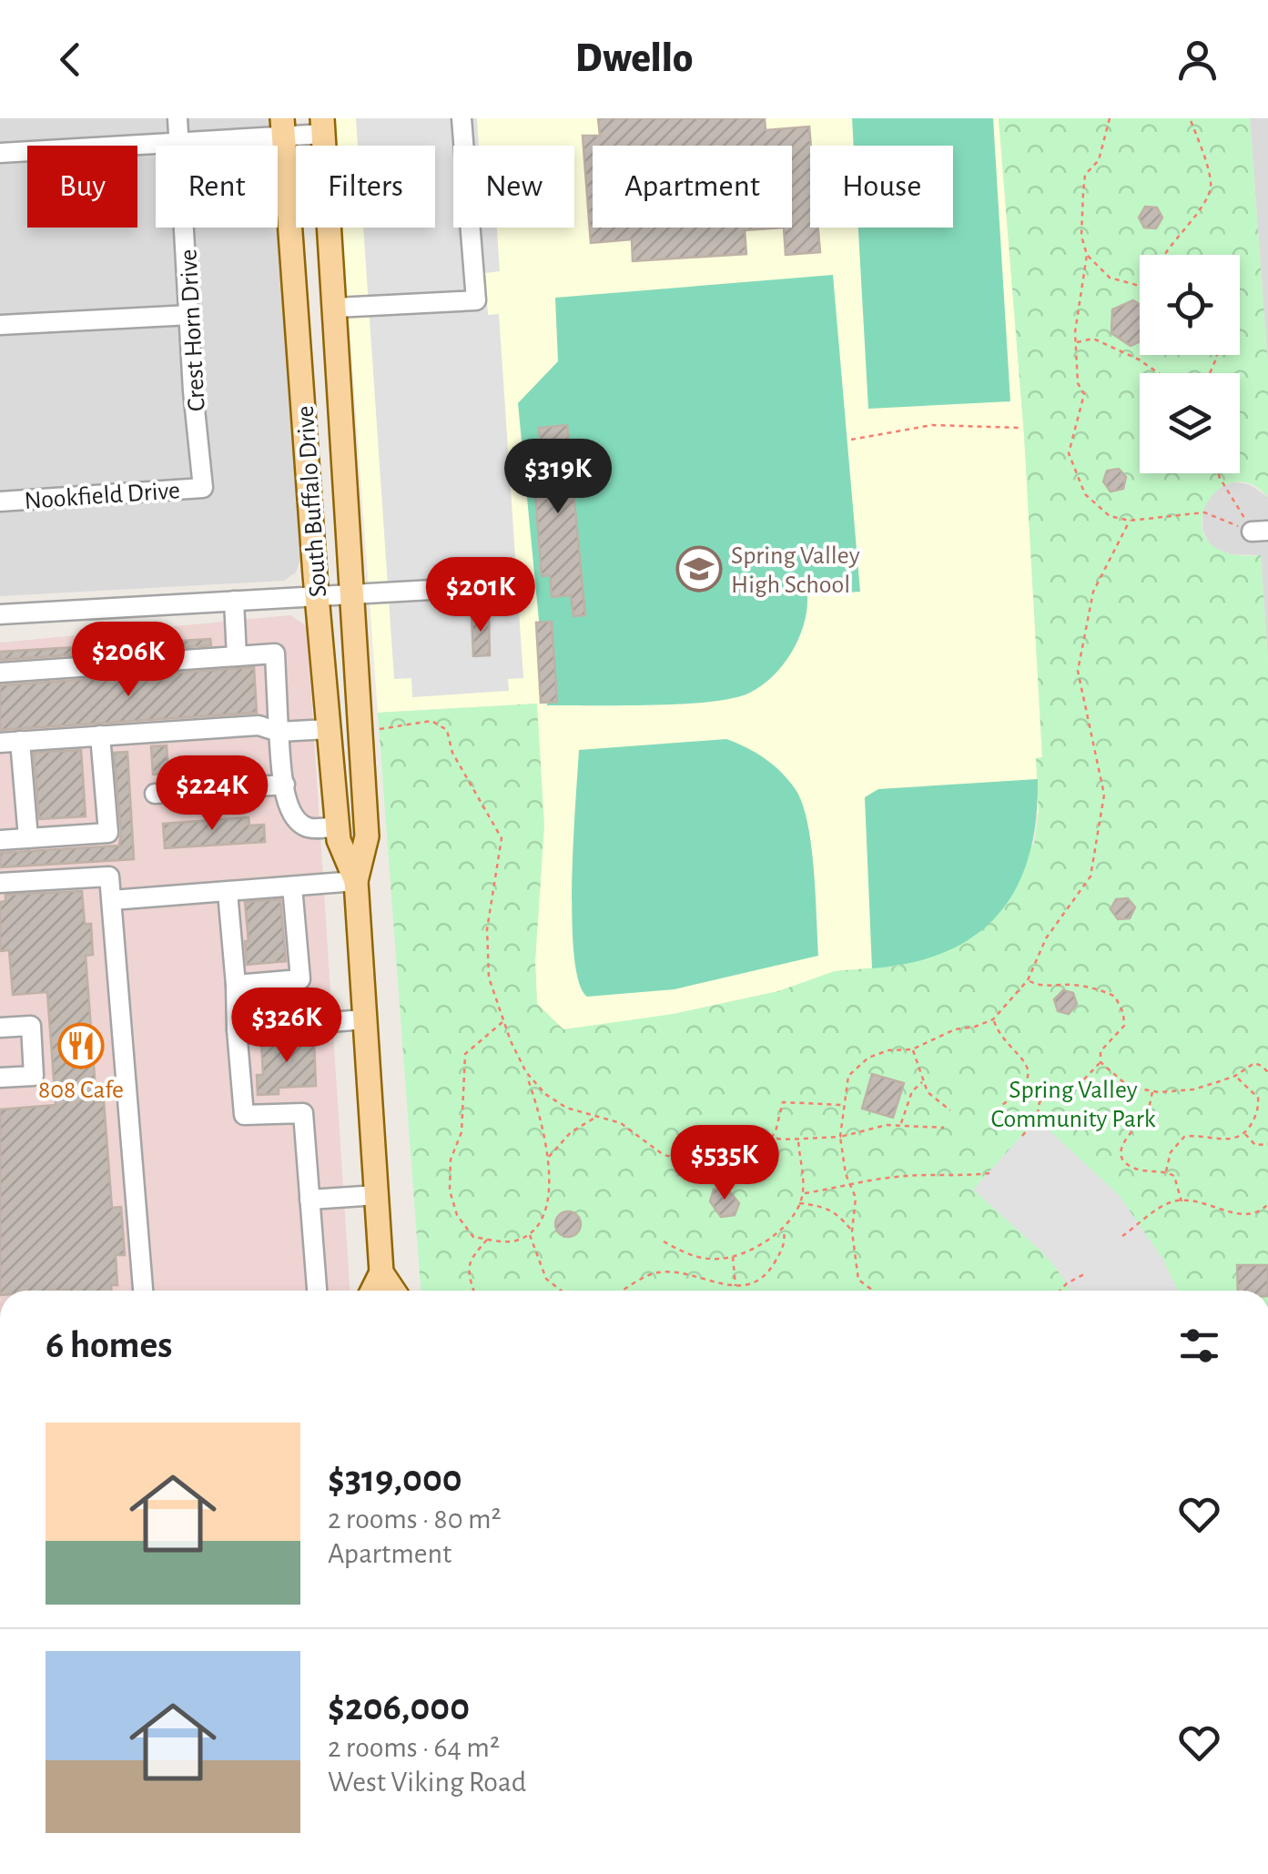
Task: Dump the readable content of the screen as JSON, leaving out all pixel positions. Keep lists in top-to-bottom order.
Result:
{
  "streets": {
    "main road": ["South Buffalo Drive"],
    "street": ["Crest Horn Drive", "Nookfield Drive"]
  },
  "crossings": [
    ["Crest Horn Drive", "Nookfield Drive"]
  ],
  "parks": ["Spring Valley Community Park"],
  "places": {
    "school or university": ["Spring Valley High School"],
    "restaurant": ["808 Cafe"]
  },
  "page": {
    "header": "Dwello",
    "chip": [
      "Buy",
      "Rent",
      "Filters",
      "New",
      "Apartment",
      "House"
    ],
    "price": [
      "$319K",
      "$201K",
      "$206K",
      "$224K",
      "$326K",
      "$535K"
    ],
    "heading": "6 homes",
    "list": [
      {
        "name": "$319,000",
        "note": "2 rooms · 80 m² · Apartment"
      },
      {
        "name": "$206,000",
        "note": "2 rooms · 64 m² · West Viking Road"
      }
    ]
  }
}
